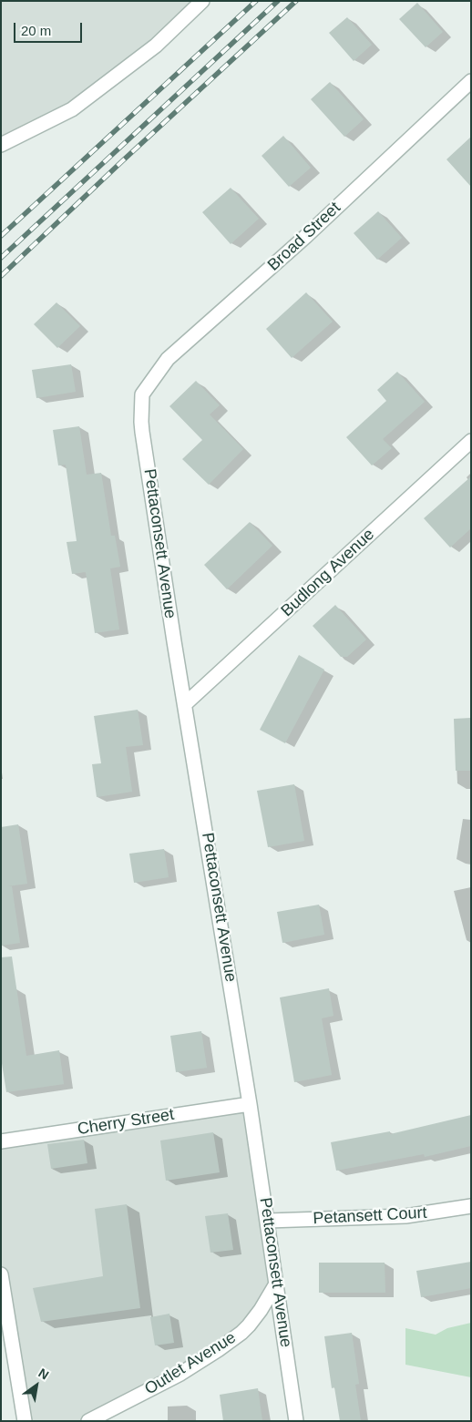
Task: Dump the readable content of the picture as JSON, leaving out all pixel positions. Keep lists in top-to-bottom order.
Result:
{
  "streets": {
    "street": [
      "Broad Street",
      "Pettaconsett Avenue",
      "Budlong Avenue",
      "Cherry Street",
      "Petansett Court",
      "Outlet Avenue"
    ]
  },
  "crossings": [
    ["Broad Street", "Pettaconsett Avenue"],
    ["Pettaconsett Avenue", "Budlong Avenue"],
    ["Pettaconsett Avenue", "Cherry Street"],
    ["Pettaconsett Avenue", "Petansett Court"],
    ["Pettaconsett Avenue", "Outlet Avenue"]
  ],
  "scale_bar": "20 m",
  "north": "top right"
}
